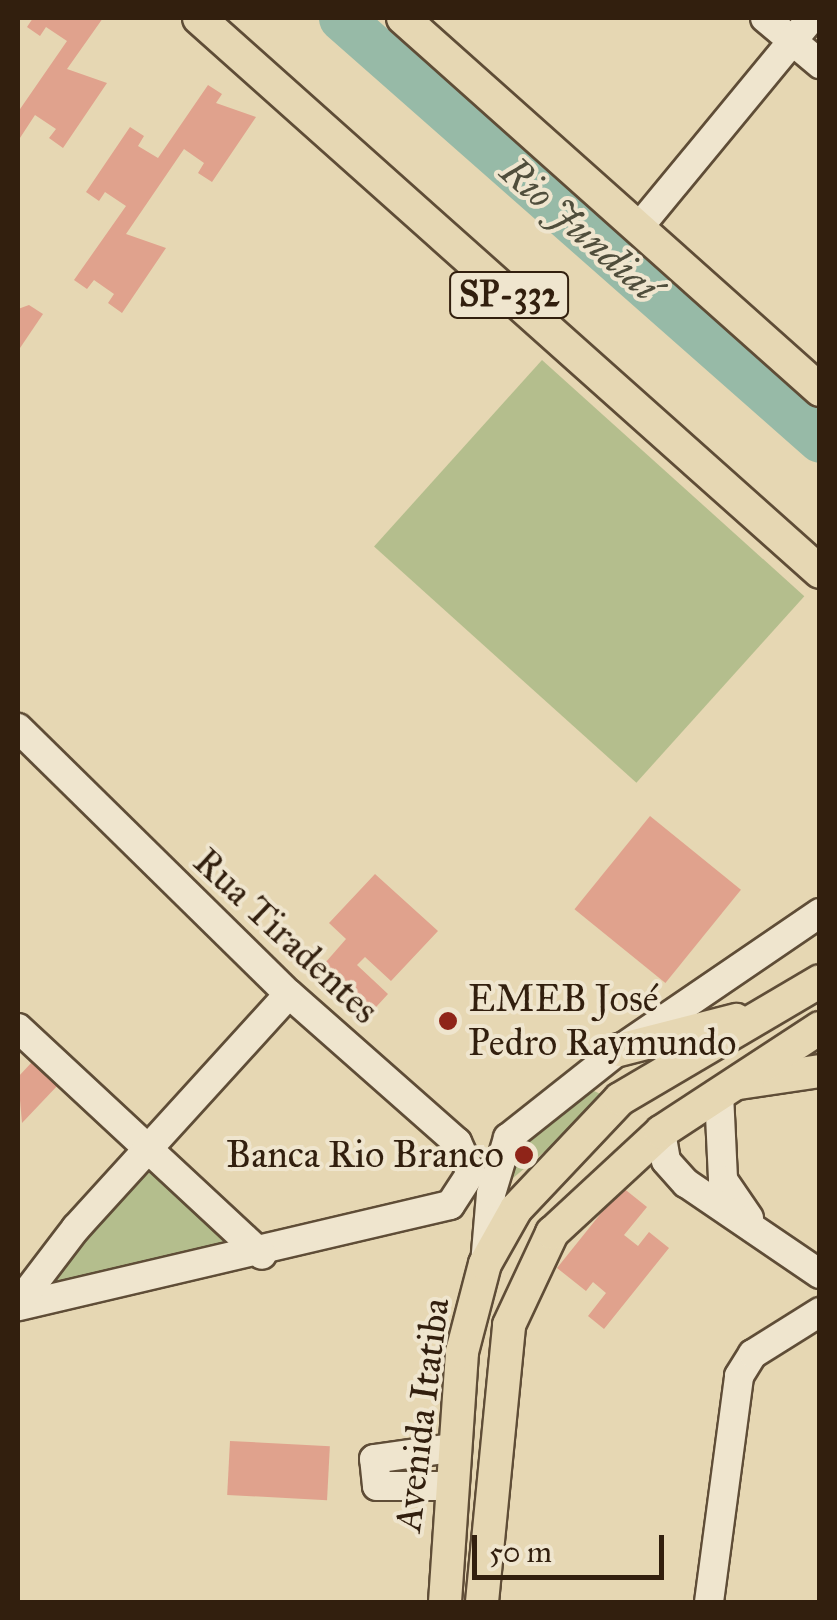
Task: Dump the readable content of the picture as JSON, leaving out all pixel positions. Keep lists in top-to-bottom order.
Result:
{
  "streets": {
    "main road": ["SP-332", "Avenida Itatiba"],
    "street": ["Rua Tiradentes"]
  },
  "water": ["Rio Jundiaí"],
  "places": ["EMEB José Pedro Raymundo", "Banca Rio Branco"],
  "scale_bar": "50 m"
}
